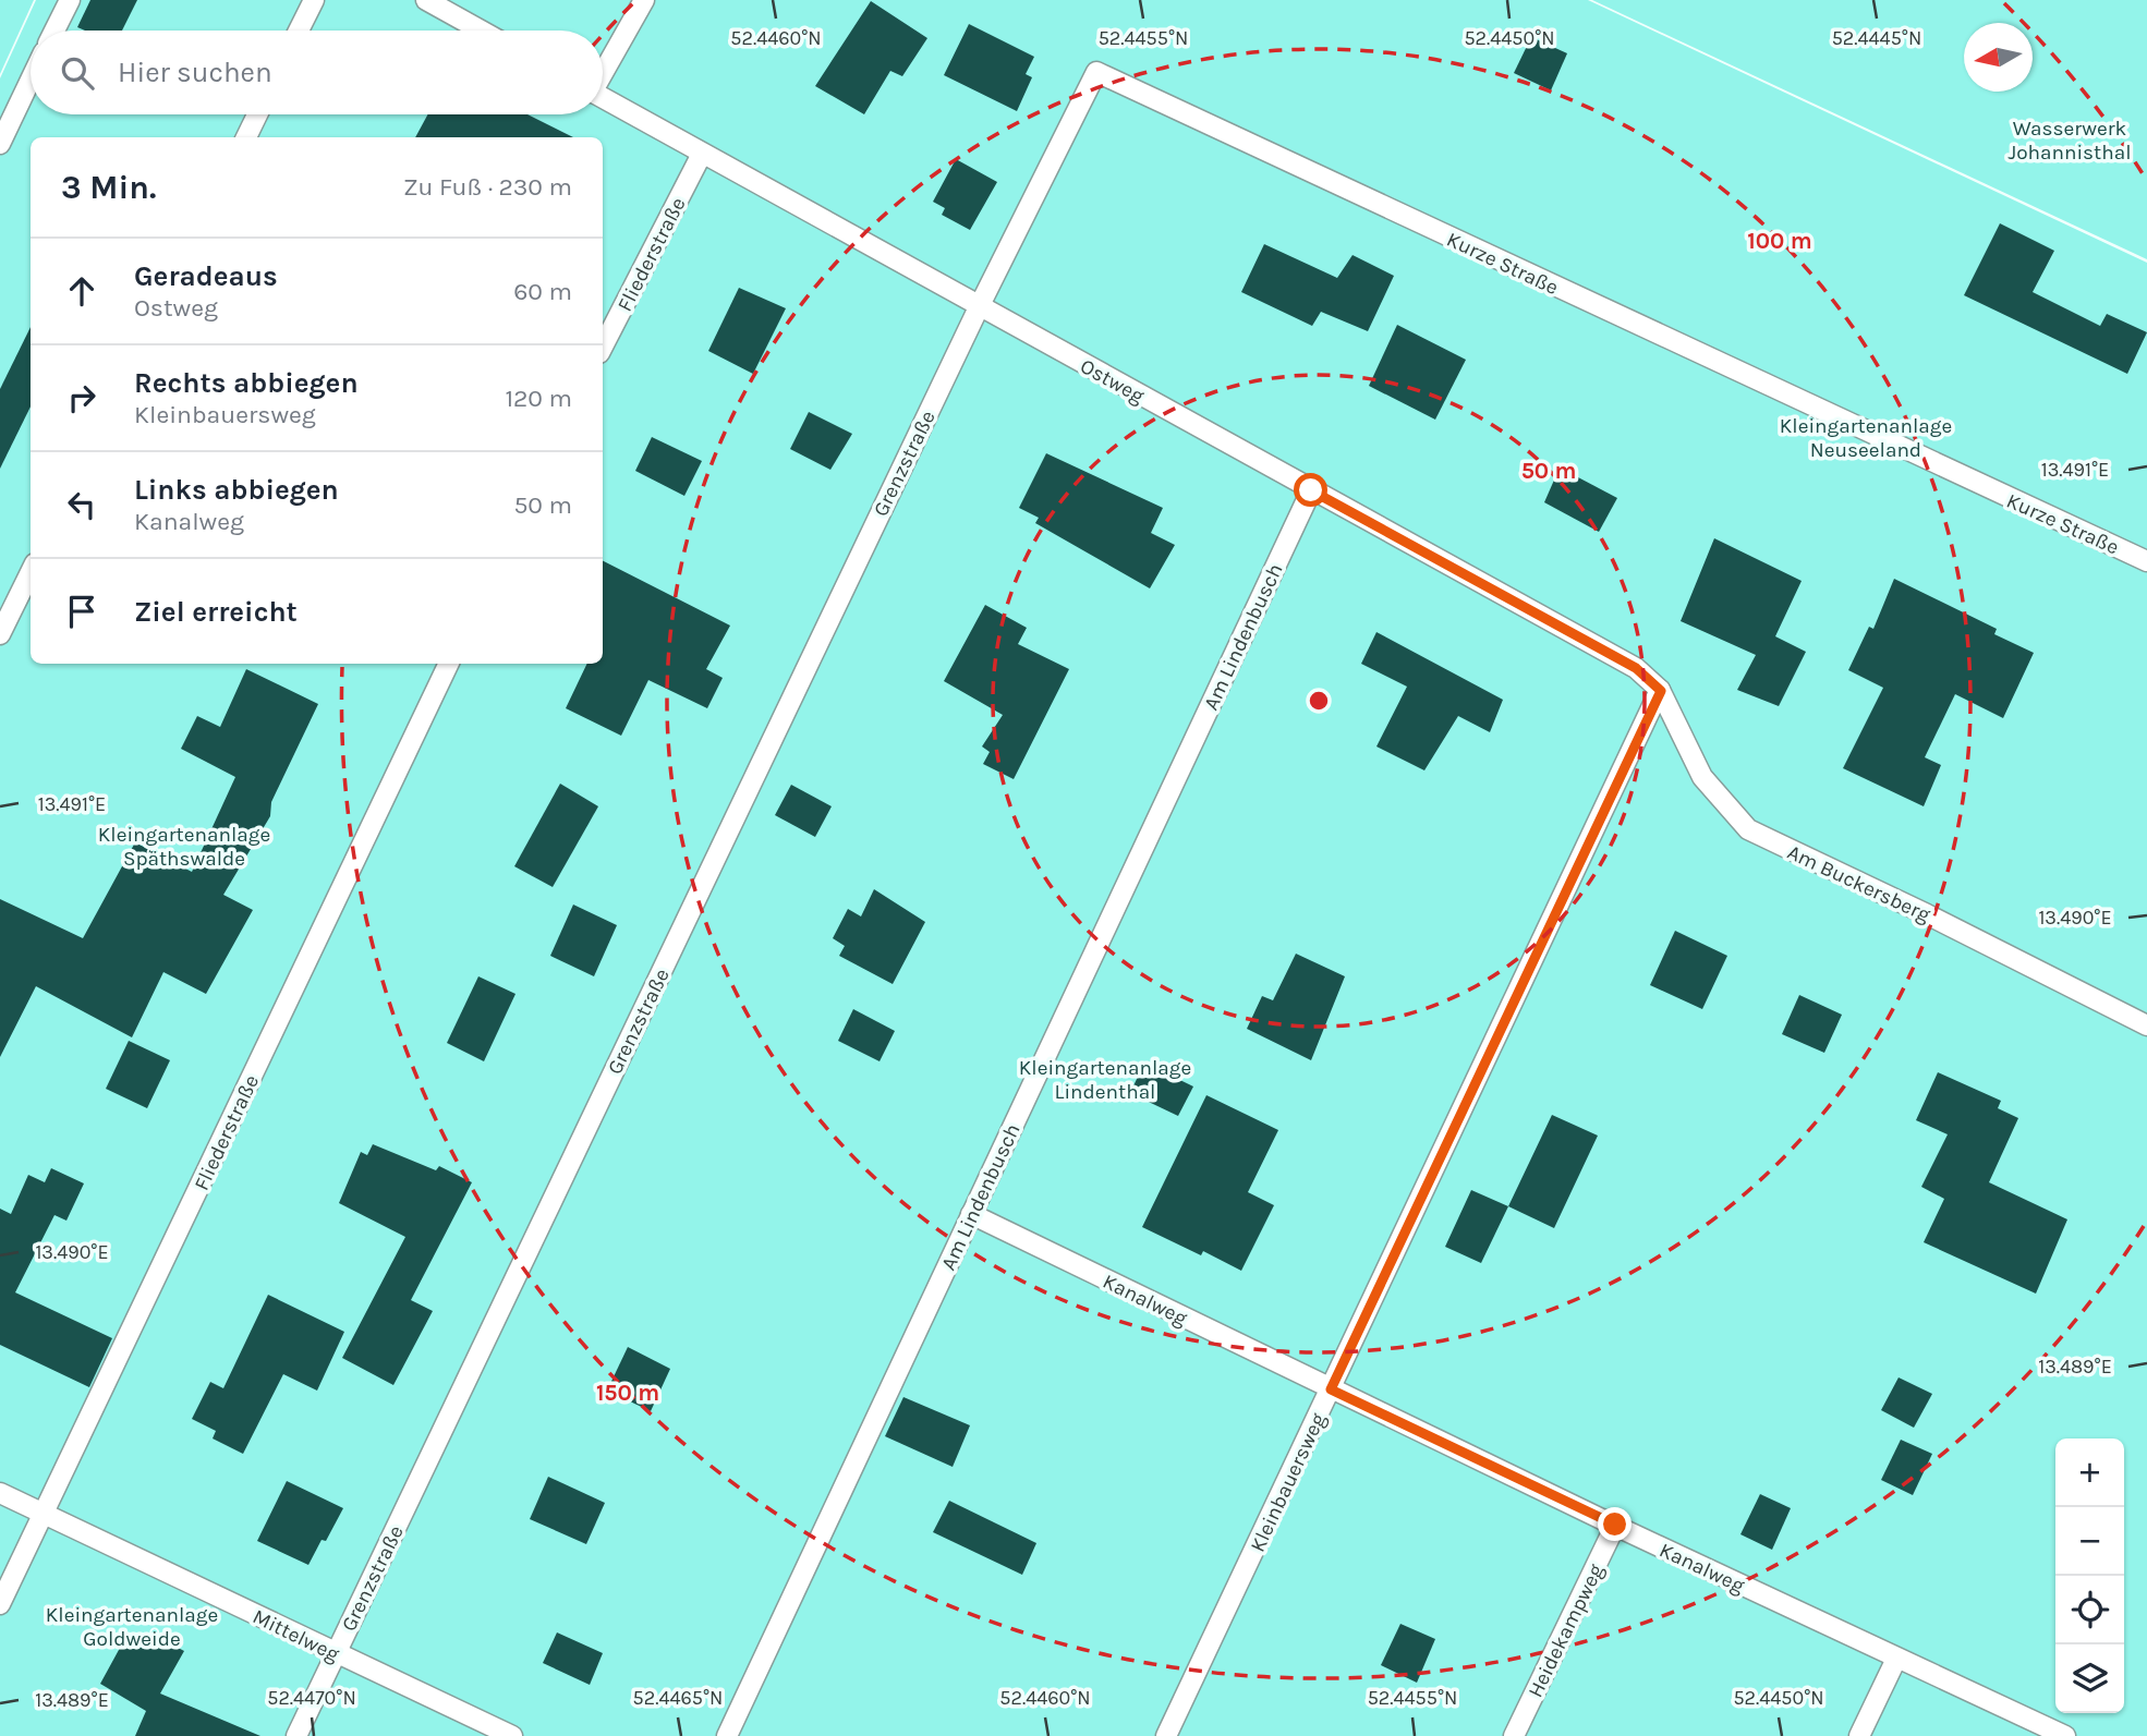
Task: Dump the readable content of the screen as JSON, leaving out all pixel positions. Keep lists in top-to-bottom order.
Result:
{
  "streets": {
    "lane": [
      "Fliederstraße",
      "Kurze Straße",
      "Ostweg",
      "Grenzstraße",
      "Am Lindenbusch",
      "Am Buckersberg",
      "Kanalweg",
      "Kleinbauersweg",
      "Heidekampweg",
      "Mittelweg"
    ]
  },
  "crossings": [
    ["Fliederstraße", "Ostweg"],
    ["Fliederstraße", "Mittelweg"],
    ["Kurze Straße", "Ostweg"],
    ["Kurze Straße", "Grenzstraße"],
    ["Ostweg", "Grenzstraße"],
    ["Ostweg", "Am Lindenbusch"],
    ["Ostweg", "Am Buckersberg"],
    ["Grenzstraße", "Mittelweg"],
    ["Am Lindenbusch", "Kanalweg"],
    ["Am Buckersberg", "Kleinbauersweg"],
    ["Kanalweg", "Kleinbauersweg"],
    ["Kanalweg", "Heidekampweg"]
  ],
  "parks": [
    "Wasserwerk Johannisthal",
    "Kleingartenanlage Neuseeland",
    "Kleingartenanlage Späthswalde",
    "Kleingartenanlage Lindenthal",
    "Kleingartenanlage Goldweide"
  ],
  "north": "left",
  "page": {
    "search": "Hier suchen",
    "heading": ["3 Min.", "Zu Fuß · 230 m"],
    "list": [
      ["Geradeaus", "Ostweg", "60 m"],
      ["Rechts abbiegen", "Kleinbauersweg", "120 m"],
      ["Links abbiegen", "Kanalweg", "50 m"],
      "Ziel erreicht"
    ],
    "map_buttons": ["+", "−"]
  },
  "coordinates": [
    "52.4460°N",
    "52.4455°N",
    "52.4450°N",
    "52.4445°N",
    "13.491°E",
    "13.490°E",
    "13.489°E",
    "52.4470°N",
    "52.4465°N"
  ],
  "rings": ["100 m", "50 m", "150 m"]
}
